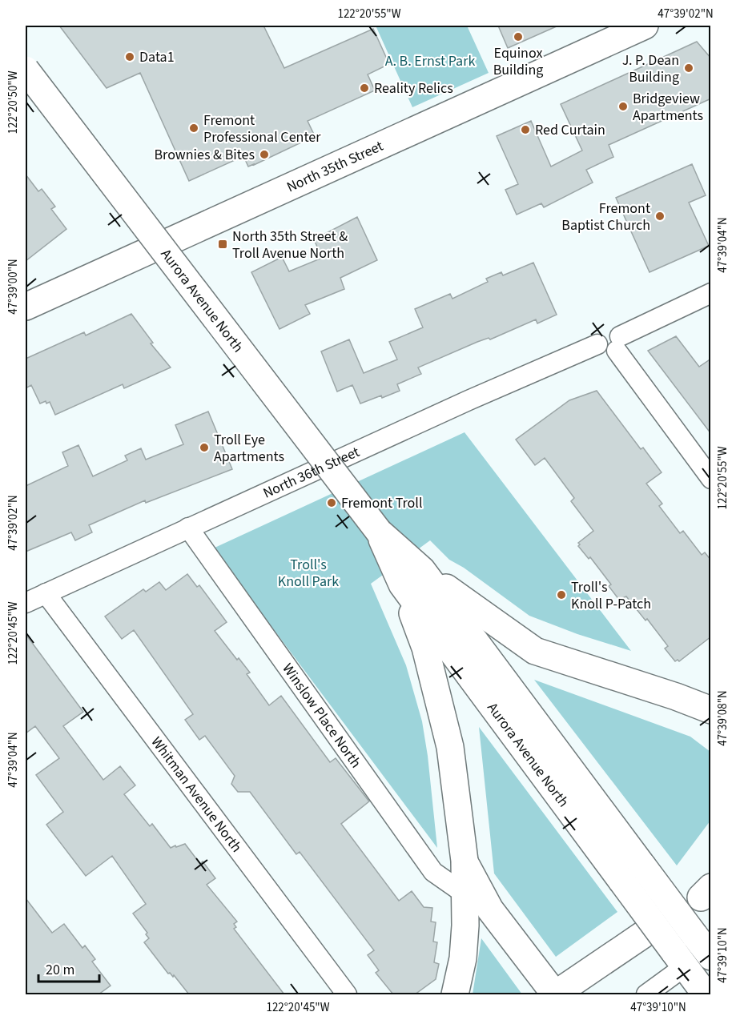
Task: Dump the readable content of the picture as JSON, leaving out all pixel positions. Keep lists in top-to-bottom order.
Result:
{
  "streets": {
    "main road": ["North 35th Street", "Aurora Avenue North"],
    "street": ["North 36th Street", "Winslow Place North", "Whitman Avenue North"]
  },
  "crossings": [
    ["North 36th Street", "Winslow Place North"],
    ["North 36th Street", "Whitman Avenue North"]
  ],
  "parks": ["A. B. Ernst Park", "Troll's Knoll Park"],
  "places": {
    "other": [
      "Equinox Building",
      "Data1",
      "J. P. Dean Building",
      "Reality Relics",
      "Bridgeview Apartments",
      "Fremont Professional Center",
      "Red Curtain",
      "Brownies & Bites",
      "Fremont Baptist Church",
      "Troll Eye Apartments",
      "Fremont Troll",
      "Troll's Knoll P-Patch"
    ],
    "transit": ["North 35th Street & Troll Avenue North"]
  },
  "scale_bar": "20 m",
  "coordinates": [
    "122°20'55\"W",
    "47°39'02\"N",
    "122°20'50\"W",
    "47°39'04\"N",
    "47°39'00\"N",
    "122°20'45\"W",
    "47°39'08\"N",
    "47°39'10\"N"
  ]
}
